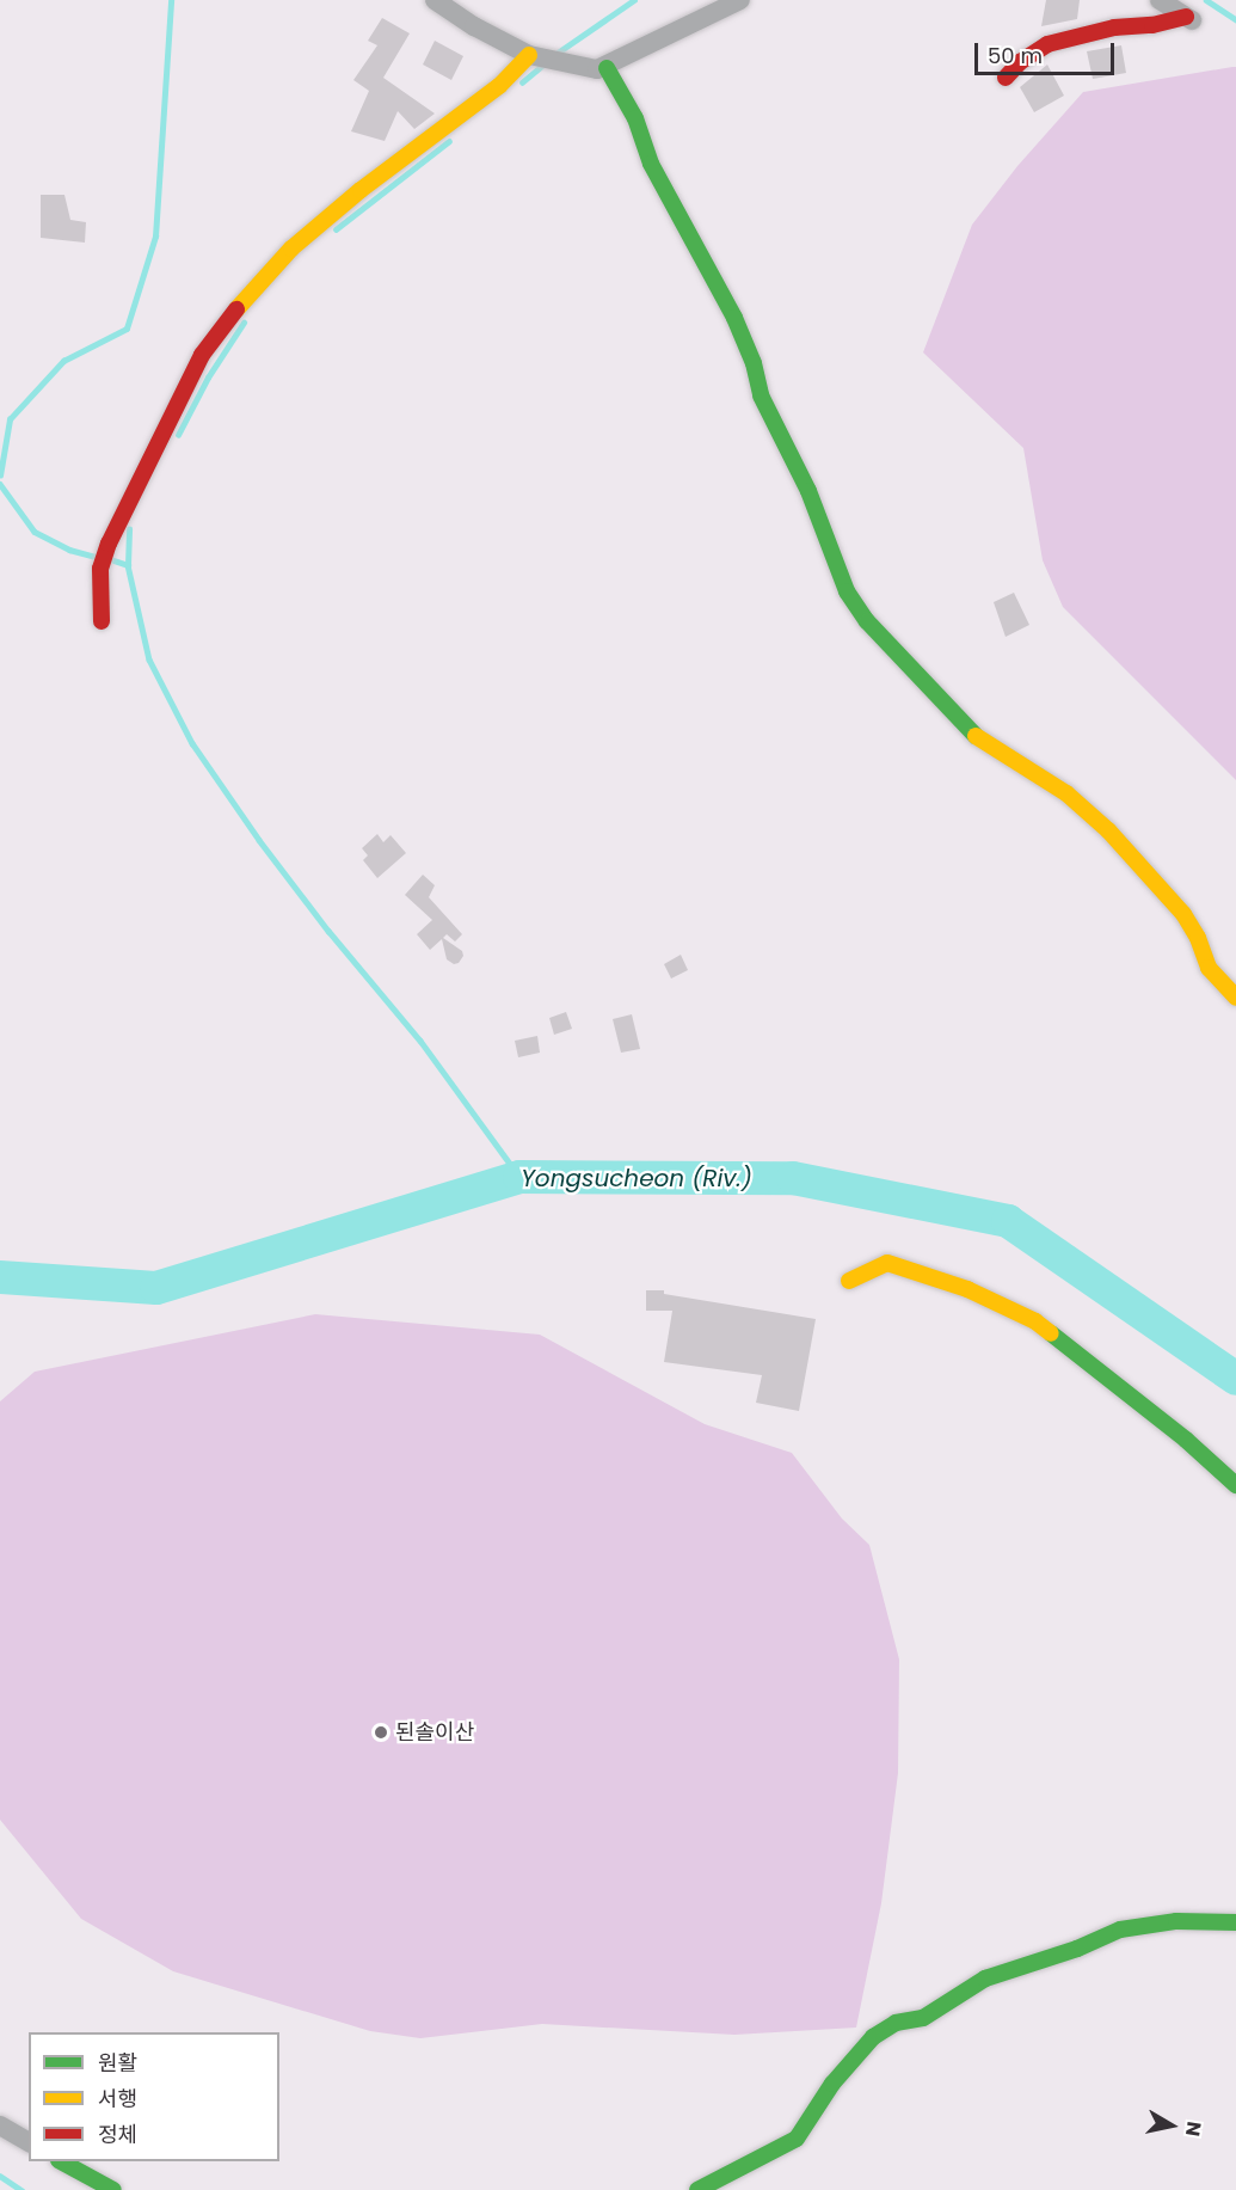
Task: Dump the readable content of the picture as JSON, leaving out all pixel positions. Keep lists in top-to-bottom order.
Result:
{
  "water": ["Yongsucheon (Riv.)"],
  "places": ["된솔이산"],
  "legend": ["원활", "서행", "정체"],
  "scale_bar": "50 m",
  "north": "right"
}
